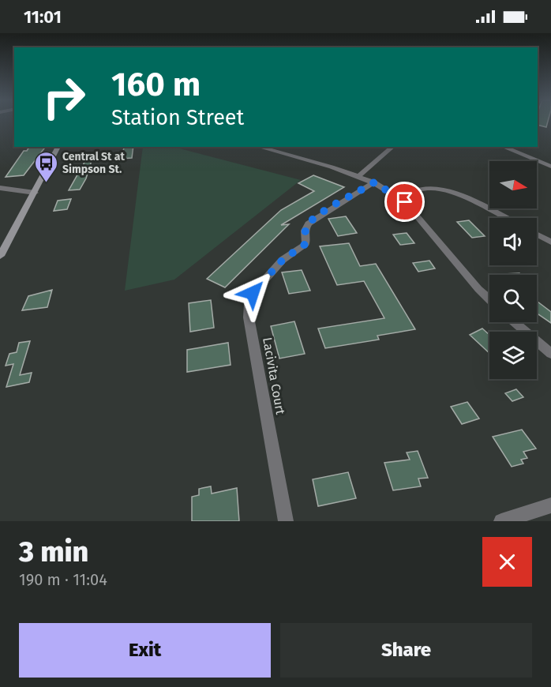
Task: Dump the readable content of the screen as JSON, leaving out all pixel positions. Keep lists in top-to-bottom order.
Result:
{
  "streets": {
    "street": ["Lacivita Court"]
  },
  "places": {
    "bus stop": ["Central St at Simpson St."]
  },
  "north": "right",
  "page": {
    "status": "11:01",
    "turn": ["160 m", "Station Street"],
    "heading": ["3 min", "190 m · 11:04"],
    "buttons": ["Exit", "Share"]
  }
}
